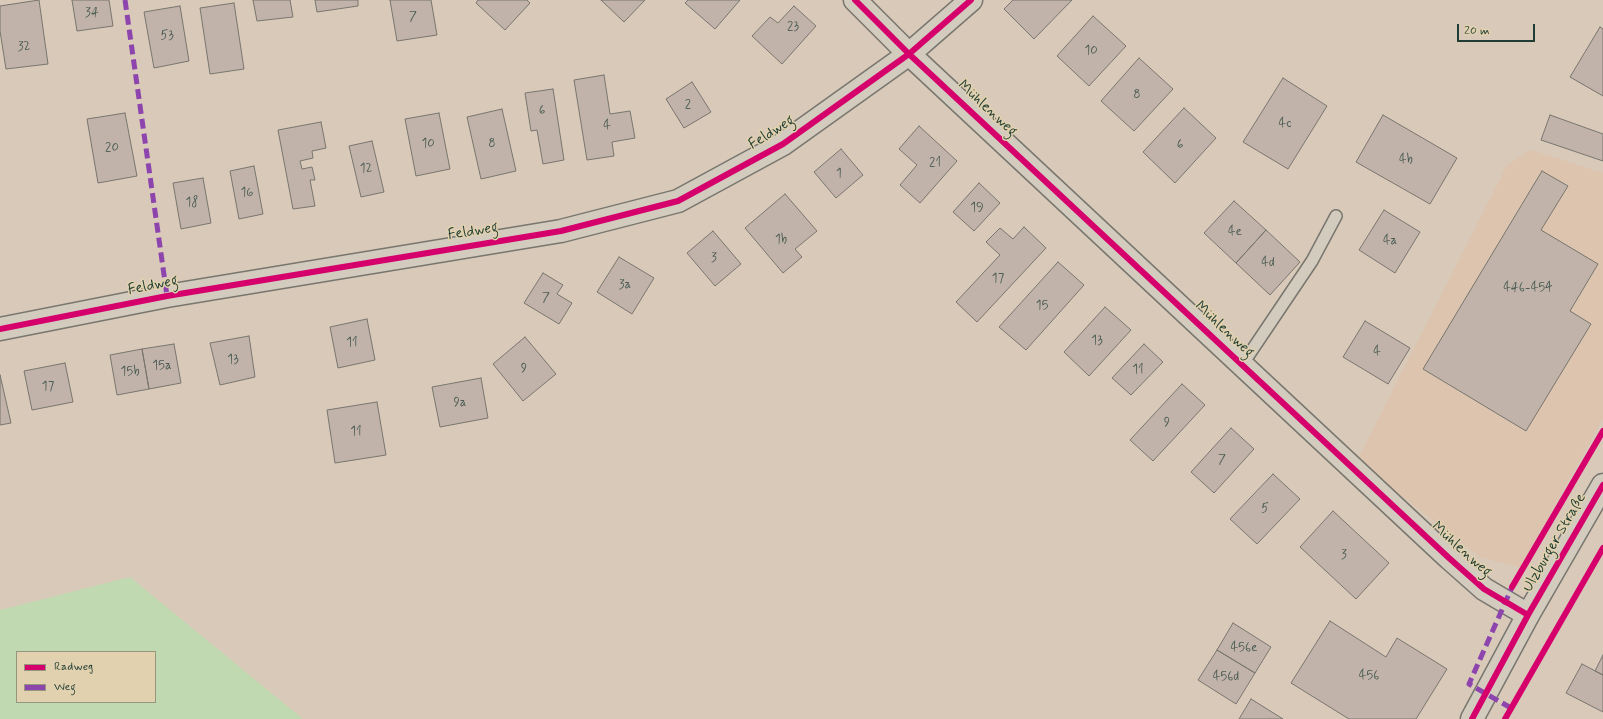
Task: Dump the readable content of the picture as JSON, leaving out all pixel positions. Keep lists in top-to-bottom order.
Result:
{
  "streets": {
    "street": ["Mühlenweg", "Feldweg", "Ulzburger Straße"]
  },
  "crossings": [
    ["Mühlenweg", "Feldweg"],
    ["Mühlenweg", "Ulzburger Straße"]
  ],
  "house_numbers": [
    "34",
    "7",
    "23",
    "53",
    "32",
    "10",
    "8",
    "2",
    "6",
    "4c",
    "4",
    "10",
    "8",
    "6",
    "20",
    "4b",
    "21",
    "12",
    "1",
    "16",
    "18",
    "19",
    "4e",
    "1b",
    "4a",
    "3",
    "4d",
    "17",
    "3a",
    "446-454",
    "7",
    "15",
    "13",
    "11",
    "4",
    "13",
    "15a",
    "9",
    "11",
    "15b",
    "17",
    "9a",
    "9",
    "11",
    "7",
    "5",
    "3",
    "456e",
    "456",
    "456d"
  ],
  "legend": ["Radweg", "Weg"],
  "scale_bar": "20 m"
}
